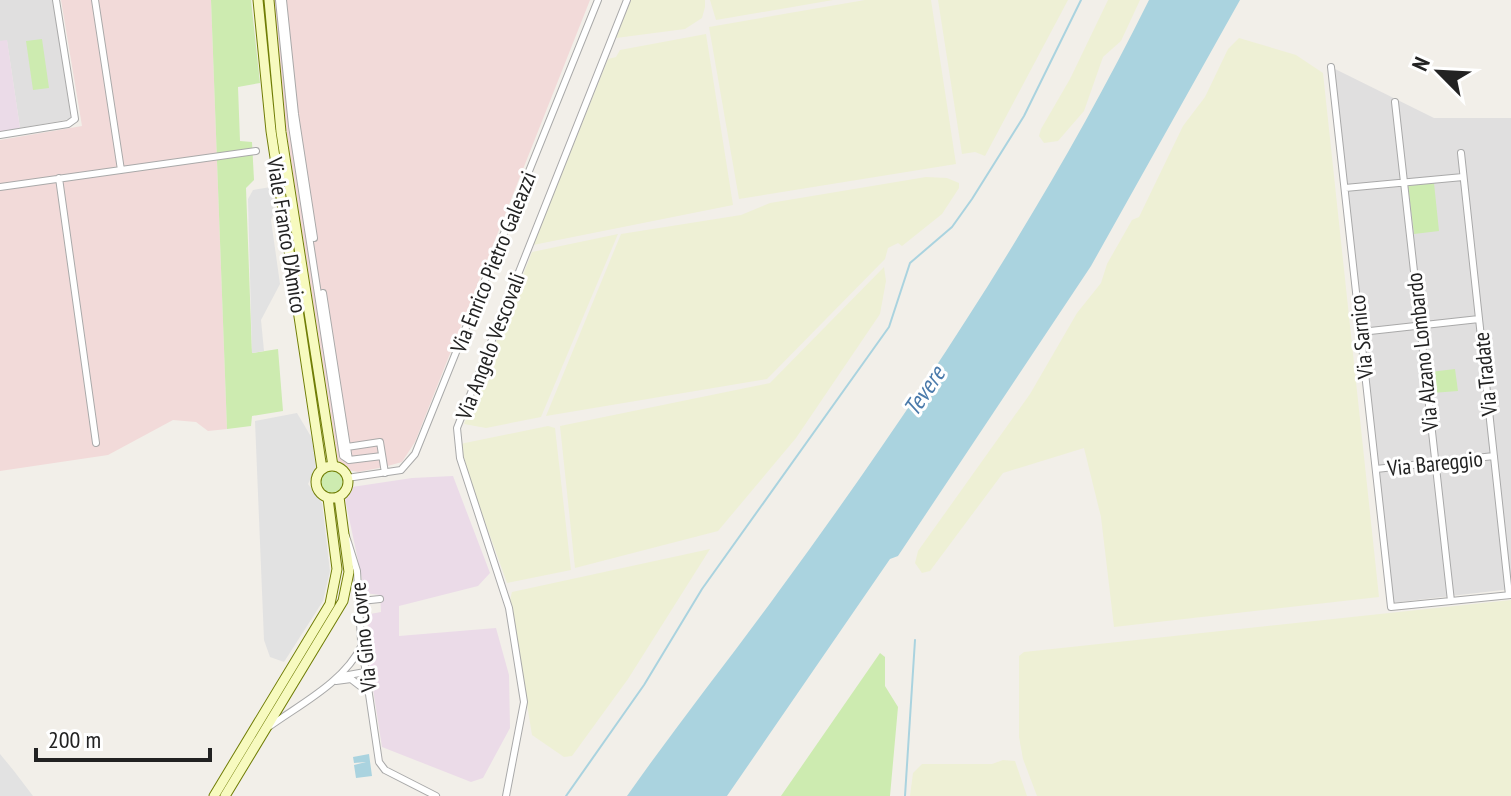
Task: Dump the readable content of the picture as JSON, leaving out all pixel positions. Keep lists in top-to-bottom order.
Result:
{
  "streets": {
    "street": [
      "Viale Franco D'Amico",
      "Via Enrico Pietro Galeazzi",
      "Via Sarnico",
      "Via Angelo Vescovali",
      "Via Alzano Lombardo",
      "Via Tradate",
      "Via Bareggio",
      "Via Gino Covre"
    ]
  },
  "crossings": [
    ["Viale Franco D'Amico", "Via Enrico Pietro Galeazzi"],
    ["Via Sarnico", "Via Alzano Lombardo"],
    ["Via Sarnico", "Via Bareggio"],
    ["Via Alzano Lombardo", "Via Bareggio"],
    ["Via Tradate", "Via Bareggio"]
  ],
  "water": ["Tevere"],
  "scale_bar": "200 m",
  "north": "top left"
}
